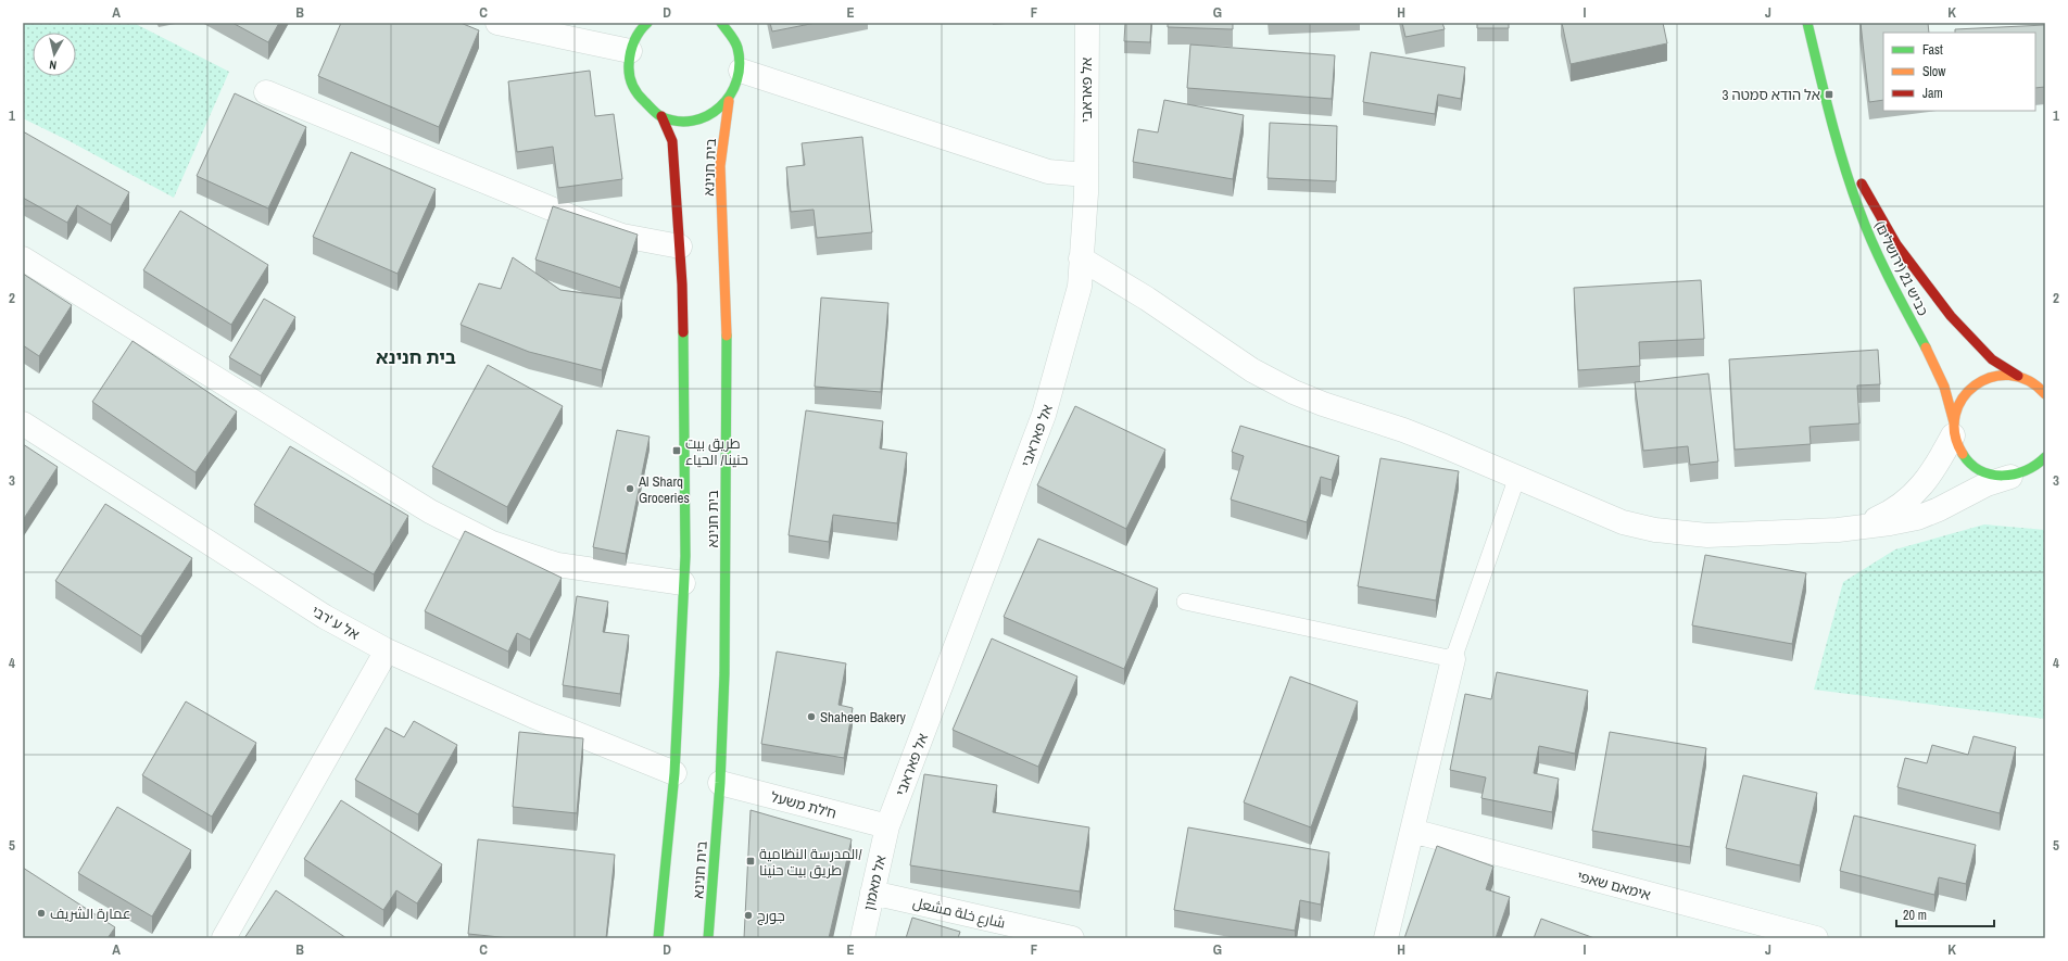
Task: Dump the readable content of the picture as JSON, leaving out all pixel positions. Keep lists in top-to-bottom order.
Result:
{
  "streets": {
    "street": [
      "אל פאראבי",
      "בית חנינא",
      "כביש 21 (ירושלים)",
      "אל ע 'רבי",
      "ח'לת משעל",
      "אל מאמון",
      "אימאם שאפי",
      "شارع خلة مشعل"
    ]
  },
  "crossings": [
    ["אל פאראבי", "ח'לת משעל"],
    ["אל פאראבי", "אל מאמון"],
    ["בית חנינא", "אל ע 'רבי"],
    ["בית חנינא", "ח'לת משעל"],
    ["ח'לת משעל", "אל מאמון"],
    ["אל מאמון", "شارع خلة مشعل"]
  ],
  "districts": ["בית חנינא"],
  "places": {
    "transit": ["אל הודא סמטה 3", "طريق بيت حنينا/ الحياء", "المدرسة النظامية/ طريق بيت حنينا"],
    "other": [
      "Al Sharq Groceries",
      "Shaheen Bakery",
      "عمارة الشريف",
      "جورج"
    ]
  },
  "legend": ["Fast", "Slow", "Jam"],
  "scale_bar": "20 m",
  "north": "bottom",
  "grid": {
    "columns": [
      "A",
      "B",
      "C",
      "D",
      "E",
      "F",
      "G",
      "H",
      "I",
      "J",
      "K"
    ],
    "rows": [
      "1",
      "2",
      "3",
      "4",
      "5"
    ]
  }
}
